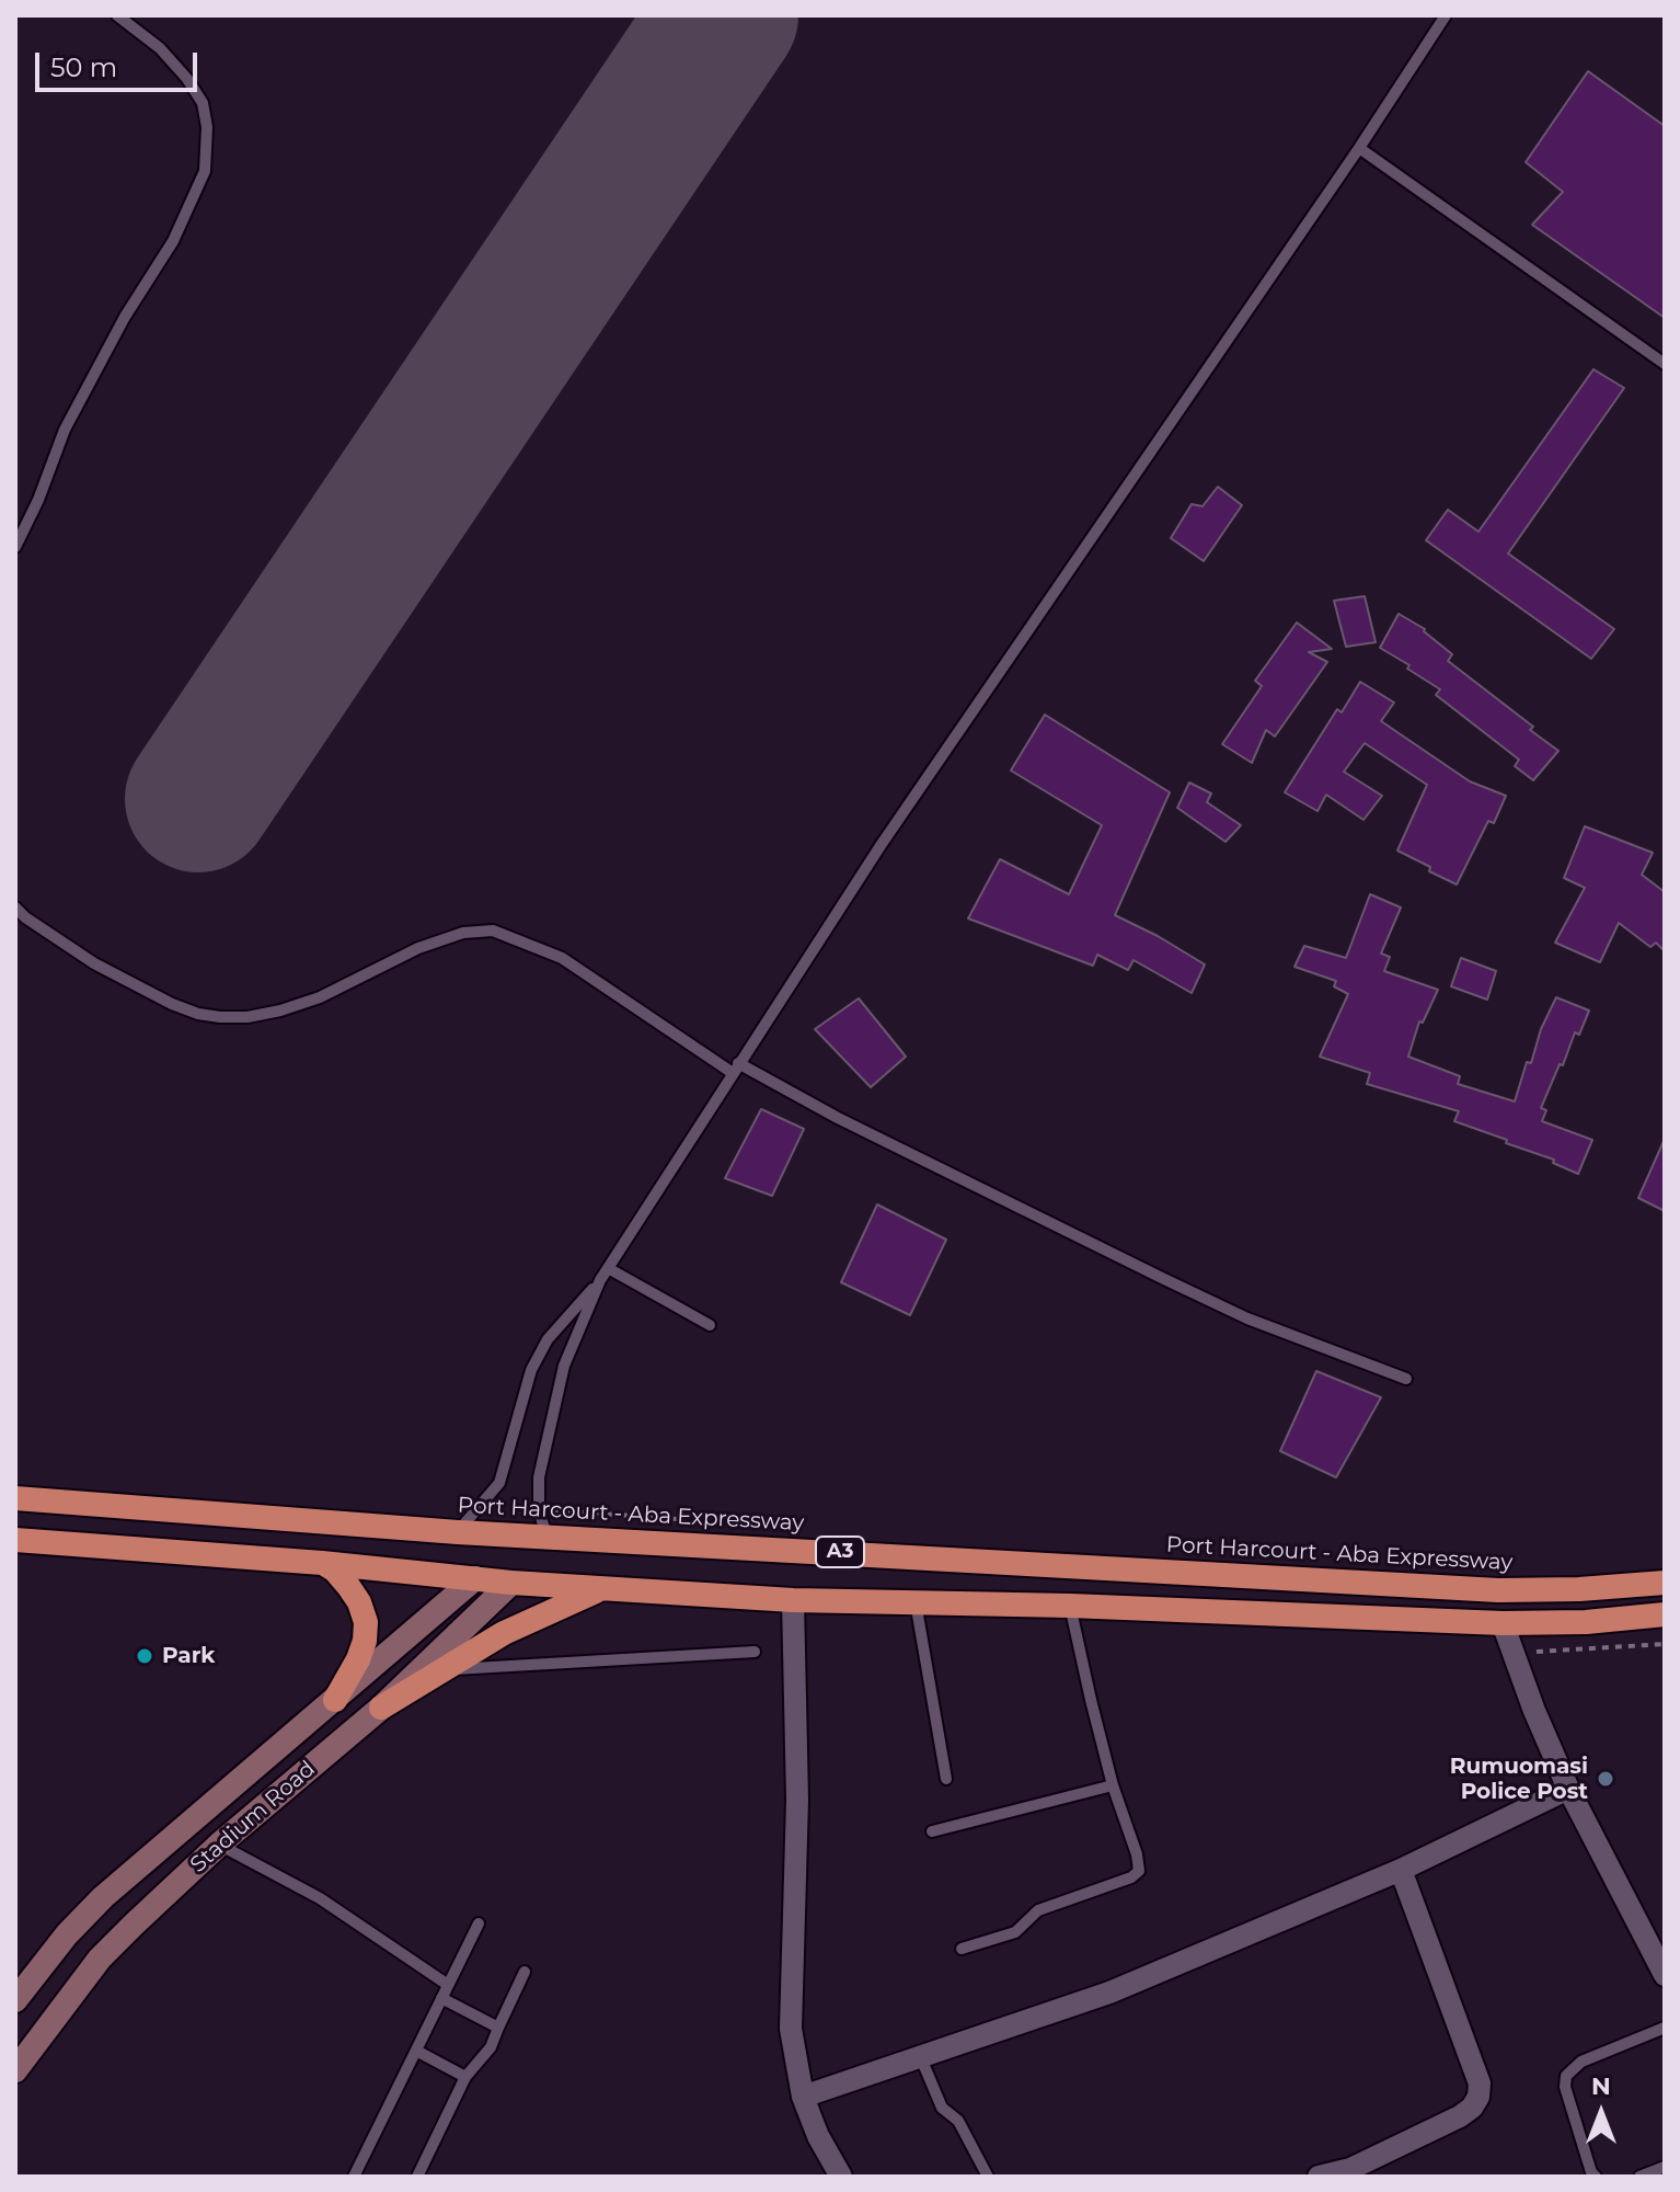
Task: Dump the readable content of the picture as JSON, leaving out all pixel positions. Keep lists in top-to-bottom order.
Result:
{
  "streets": {
    "highway": ["Port Harcourt - Aba Expressway", "A3"],
    "main road": ["Stadium Road"]
  },
  "places": ["Park", "Rumuomasi Police Post"],
  "scale_bar": "50 m",
  "north": "top"
}
